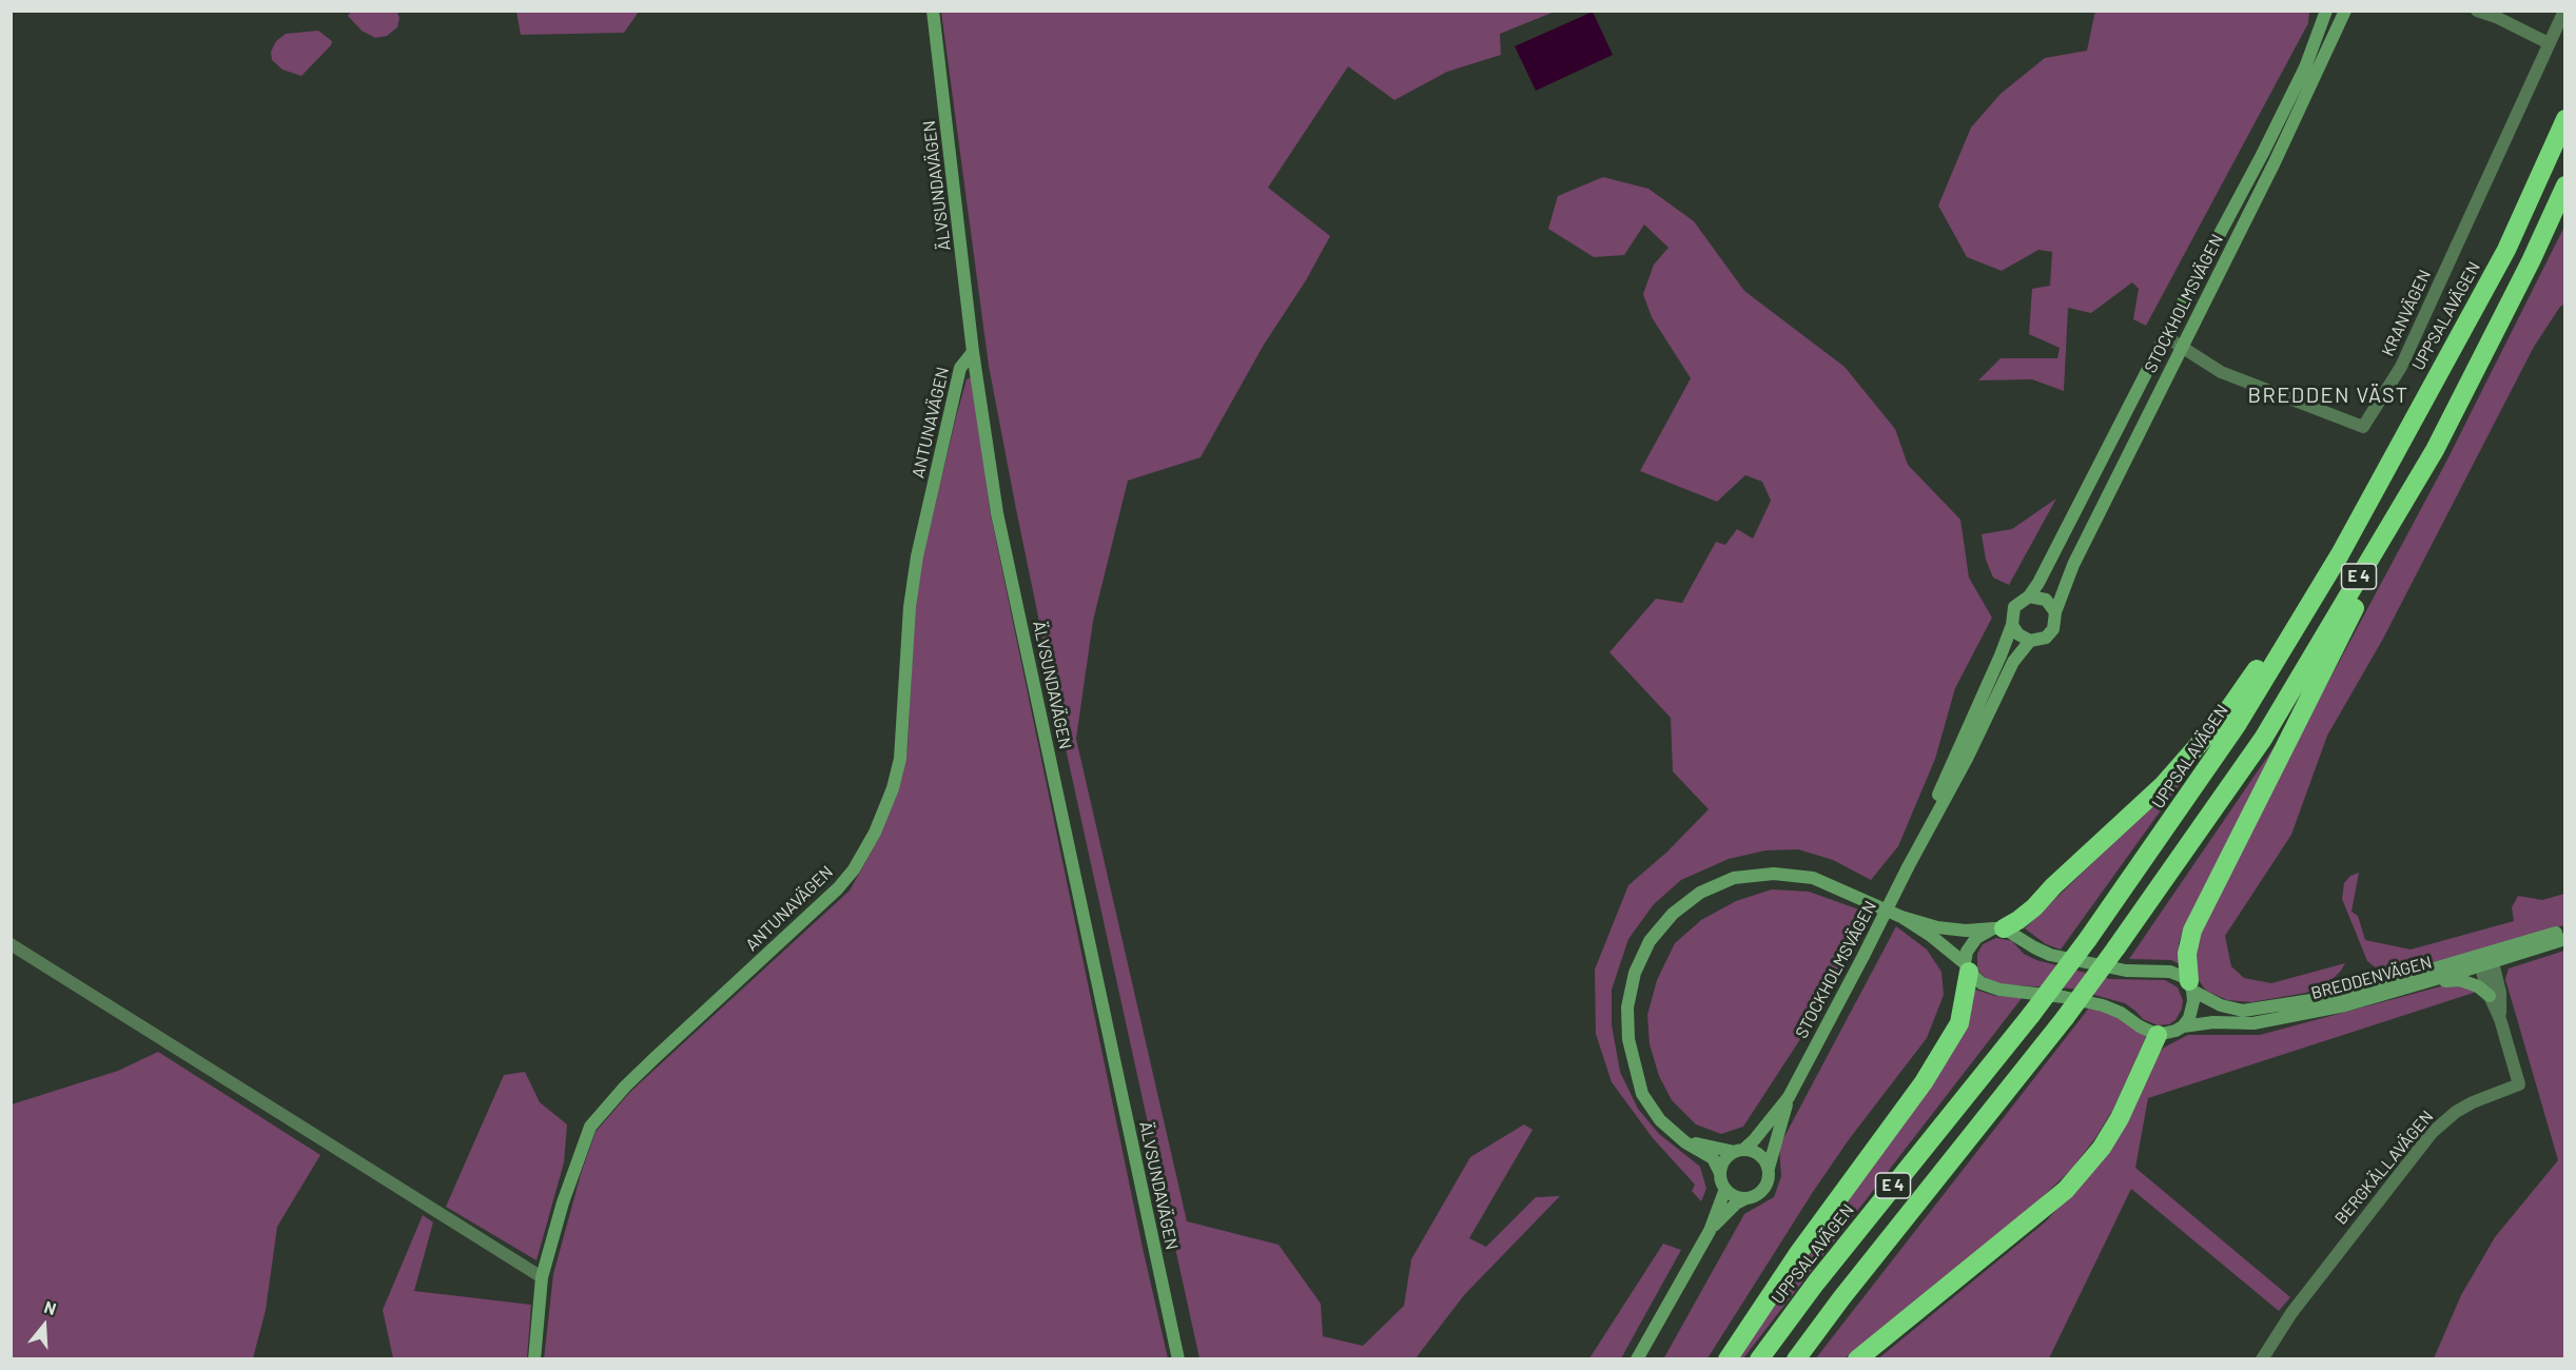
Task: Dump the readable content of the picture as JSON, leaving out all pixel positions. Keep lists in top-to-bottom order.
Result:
{
  "streets": {
    "highway": ["UPPSALAVÄGEN", "E 4"],
    "street": [
      "ÄLVSUNDAVÄGEN",
      "STOCKHOLMSVÄGEN",
      "KRANVÄGEN",
      "ANTUNAVÄGEN",
      "BREDDENVÄGEN",
      "BERGKÄLLAVÄGEN"
    ]
  },
  "crossings": [
    ["ÄLVSUNDAVÄGEN", "ANTUNAVÄGEN"],
    ["STOCKHOLMSVÄGEN", "KRANVÄGEN"],
    ["BREDDENVÄGEN", "BERGKÄLLAVÄGEN"]
  ],
  "districts": ["BREDDEN VÄST"],
  "north": "top"
}
